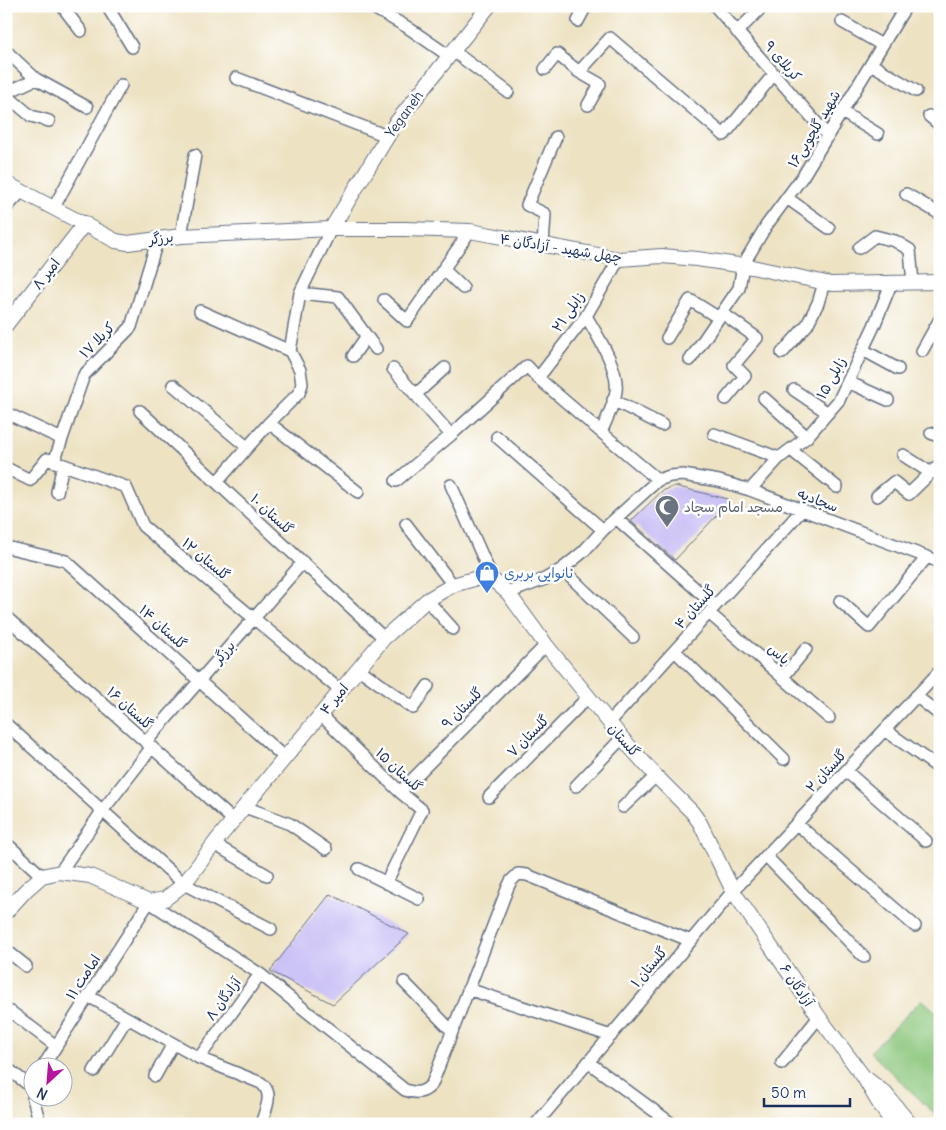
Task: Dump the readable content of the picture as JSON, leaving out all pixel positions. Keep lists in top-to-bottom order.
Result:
{
  "streets": {
    "street": [
      "کربلای ۹",
      "Yeganeh",
      "شهید گلچوبی۱۶",
      "برزگر",
      "چهل شهید - آزادگان ۴",
      "امیر ۸",
      "زابلی ۲۱",
      "کربلا ۱۷",
      "زابلی ۱۵",
      "سجادیه",
      "گلستان ۱۰",
      "گلستان ۱۲",
      "گلستان ۴",
      "گلستان ۱۴",
      "یاس",
      "امیر ۴",
      "گلستان ۱۶",
      "گلستان ۹",
      "گلستان ۷",
      "گلستان",
      "گلستان ۱۵",
      "گلستان ۲",
      "گلستان ۱",
      "امامت ۱۱",
      "آزادگان ۶",
      "آزادگان ۸"
    ]
  },
  "crossings": [
    ["کربلای ۹", "شهید گلچوبی۱۶"],
    ["Yeganeh", "برزگر"],
    ["Yeganeh", "چهل شهید - آزادگان ۴"],
    ["شهید گلچوبی۱۶", "چهل شهید - آزادگان ۴"],
    ["برزگر", "چهل شهید - آزادگان ۴"],
    ["برزگر", "امیر ۸"],
    ["برزگر", "کربلا ۱۷"],
    ["برزگر", "گلستان ۱۰"],
    ["برزگر", "گلستان ۱۲"],
    ["برزگر", "گلستان ۱۴"],
    ["برزگر", "گلستان ۱۶"],
    ["چهل شهید - آزادگان ۴", "زابلی ۲۱"],
    ["چهل شهید - آزادگان ۴", "زابلی ۱۵"],
    ["کربلا ۱۷", "گلستان ۱۲"],
    ["زابلی ۱۵", "سجادیه"],
    ["سجادیه", "گلستان ۴"],
    ["گلستان ۱۰", "امیر ۴"],
    ["گلستان ۱۲", "امیر ۴"],
    ["گلستان ۴", "یاس"],
    ["گلستان ۴", "گلستان"],
    ["گلستان ۱۴", "امیر ۴"],
    ["امیر ۴", "گلستان ۱۶"],
    ["امیر ۴", "گلستان ۱۵"],
    ["امیر ۴", "امامت ۱۱"],
    ["امیر ۴", "آزادگان ۸"],
    ["گلستان ۹", "گلستان"],
    ["گلستان ۹", "گلستان ۱۵"],
    ["گلستان ۷", "گلستان"],
    ["گلستان", "گلستان ۲"],
    ["گلستان", "گلستان ۱"],
    ["گلستان", "آزادگان ۶"],
    ["گلستان ۲", "گلستان ۱"],
    ["گلستان ۲", "آزادگان ۶"],
    ["گلستان ۱", "آزادگان ۶"],
    ["امامت ۱۱", "آزادگان ۸"]
  ],
  "places": {
    "mosque": ["مسجد امام سجاد"],
    "shop": ["نانوایی بربری"]
  },
  "scale_bar": "50 m",
  "north": "bottom left"
}
